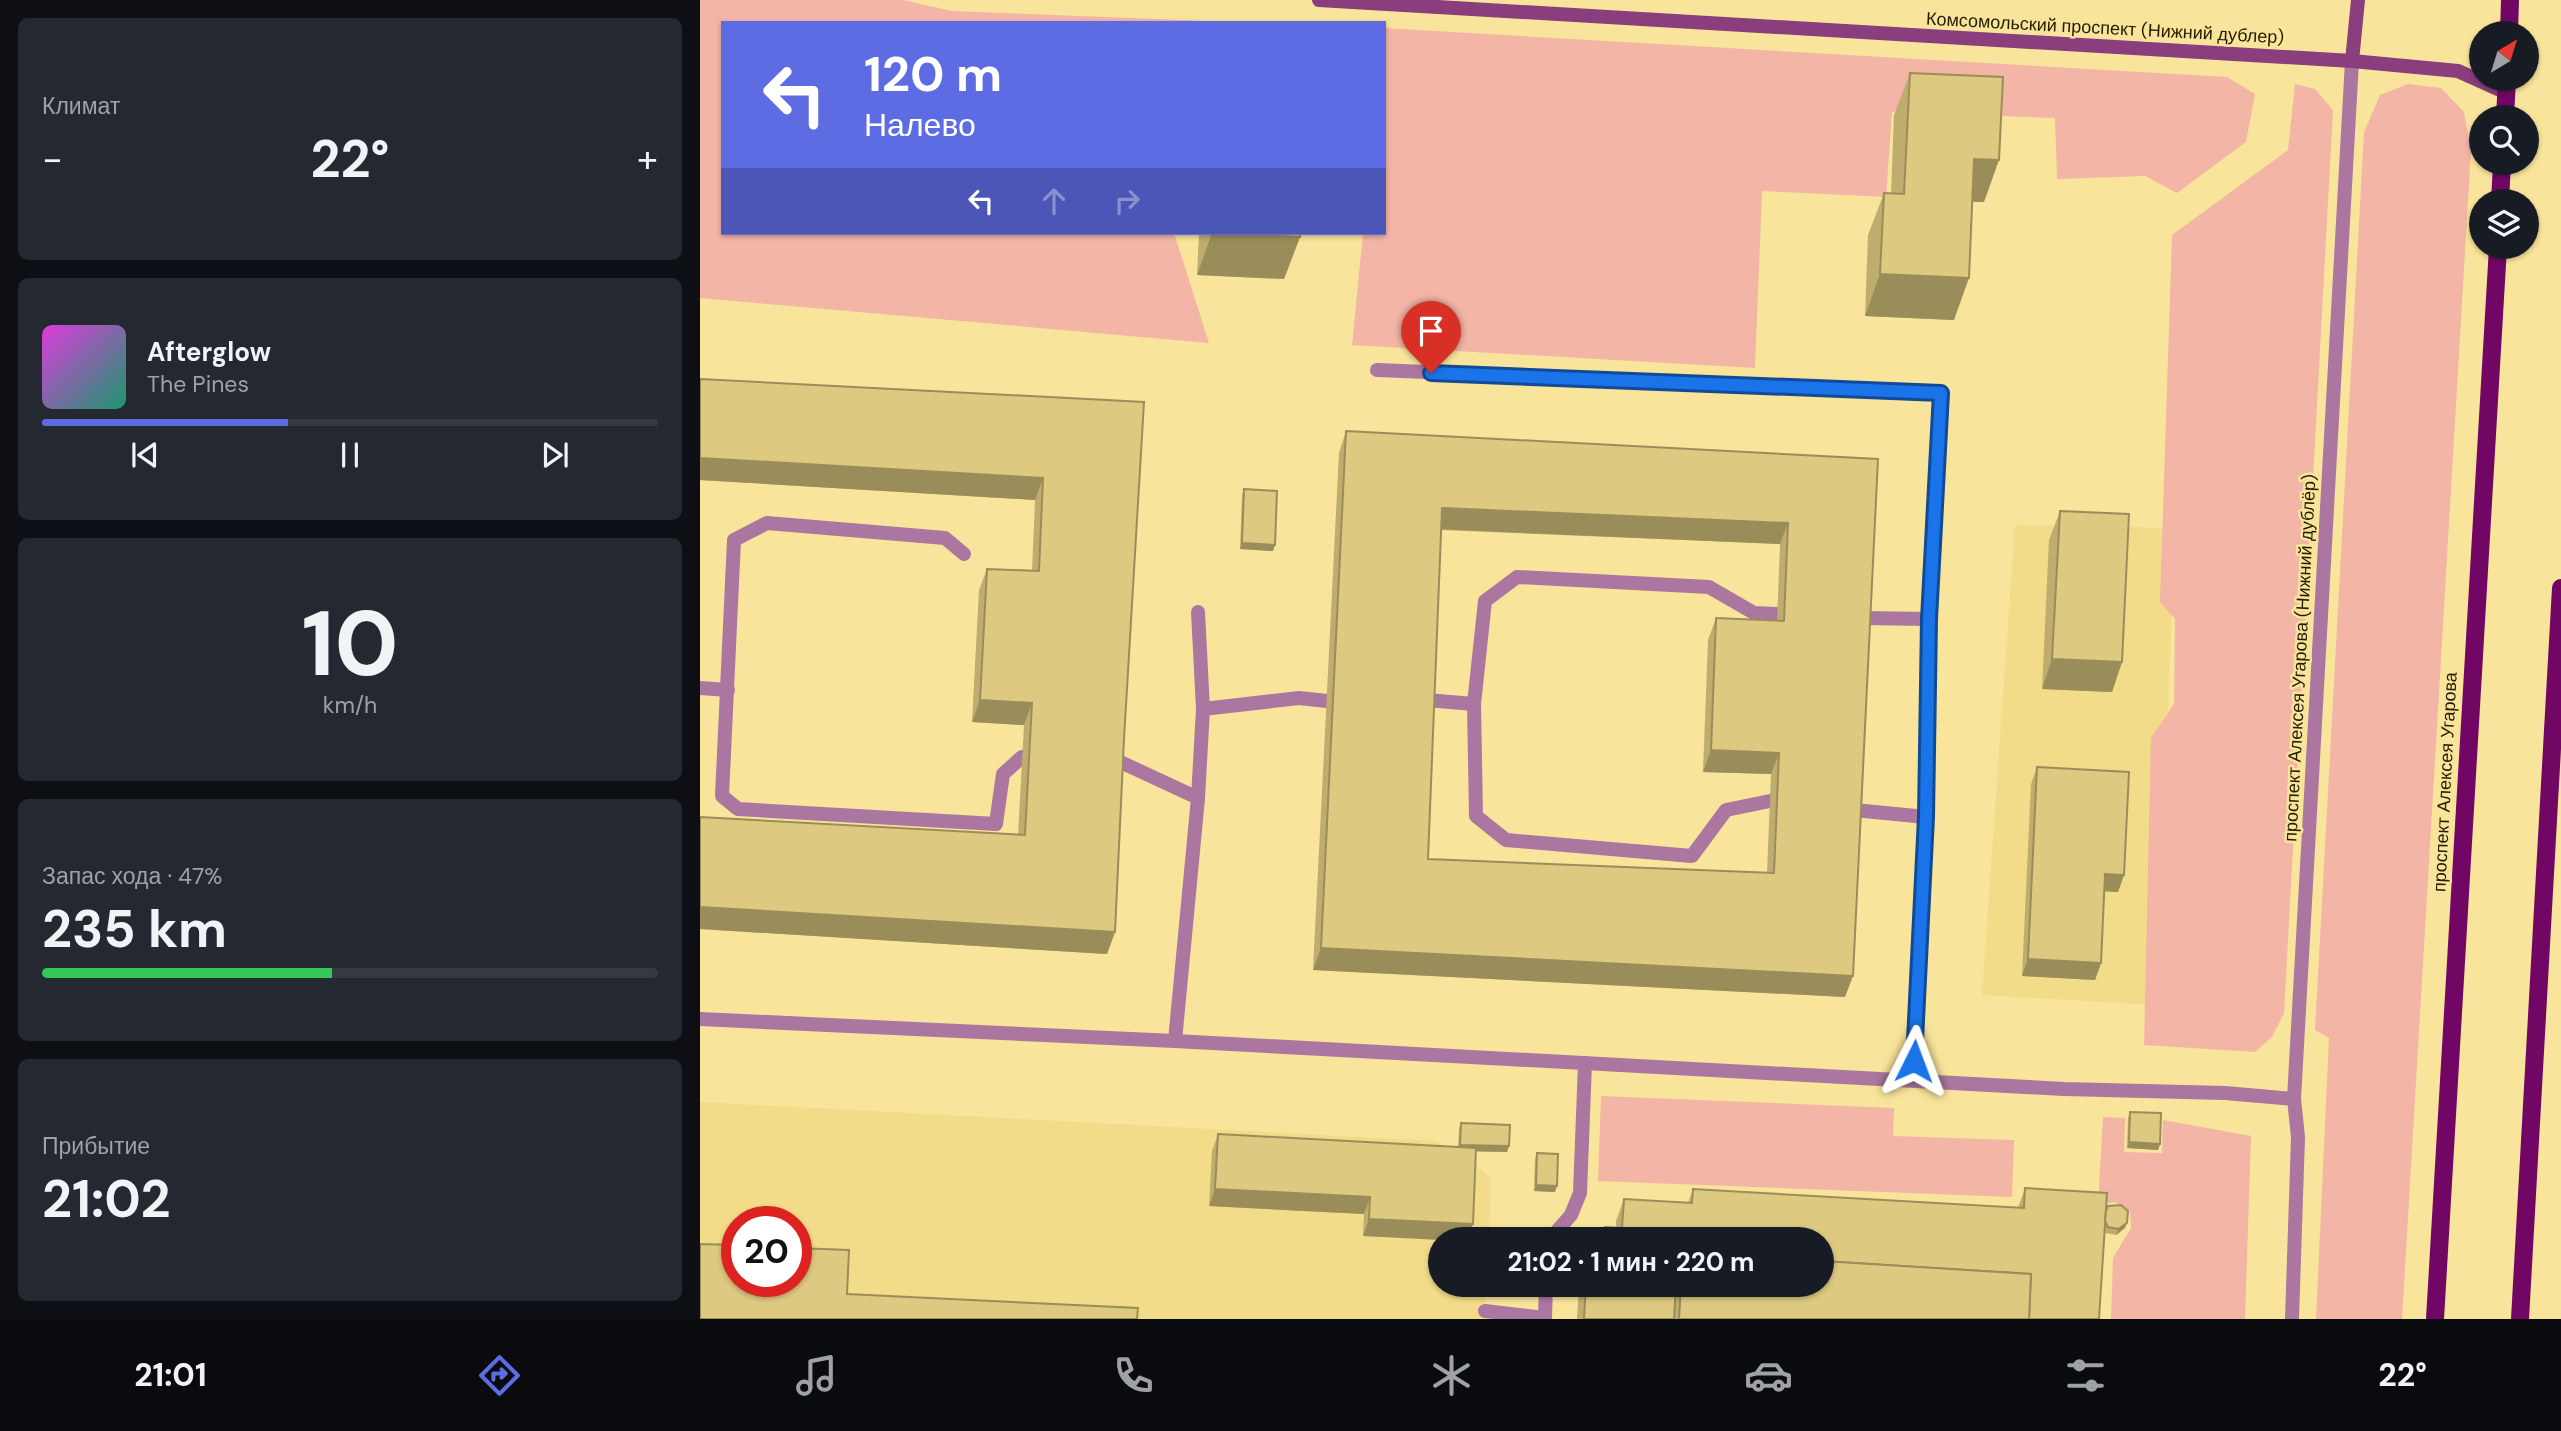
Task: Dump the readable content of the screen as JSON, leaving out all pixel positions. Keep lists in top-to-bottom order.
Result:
{
  "streets": {
    "main road": ["проспект Алексея Угарова"],
    "street": ["Комсомольский проспект (Нижний дублер)", "проспект Алексея Угарова (Нижний дублёр)"]
  },
  "crossings": [
    ["Комсомольский проспект (Нижний дублер)", "проспект Алексея Угарова (Нижний дублёр)"]
  ],
  "north": "top right",
  "page": {
    "tile": [
      "Климат",
      ["10", "km/h"],
      ["Запас хода · 47%", "235 km"],
      ["Прибытие", "21:02"]
    ],
    "turn": ["120 m", "Налево"],
    "heat": ["−", "22°", "+"],
    "song": ["Afterglow", "The Pines"],
    "limit": "20",
    "trip": "21:02 · 1 мин · 220 m",
    "tabs": ["21:01", "22°"]
  }
}
